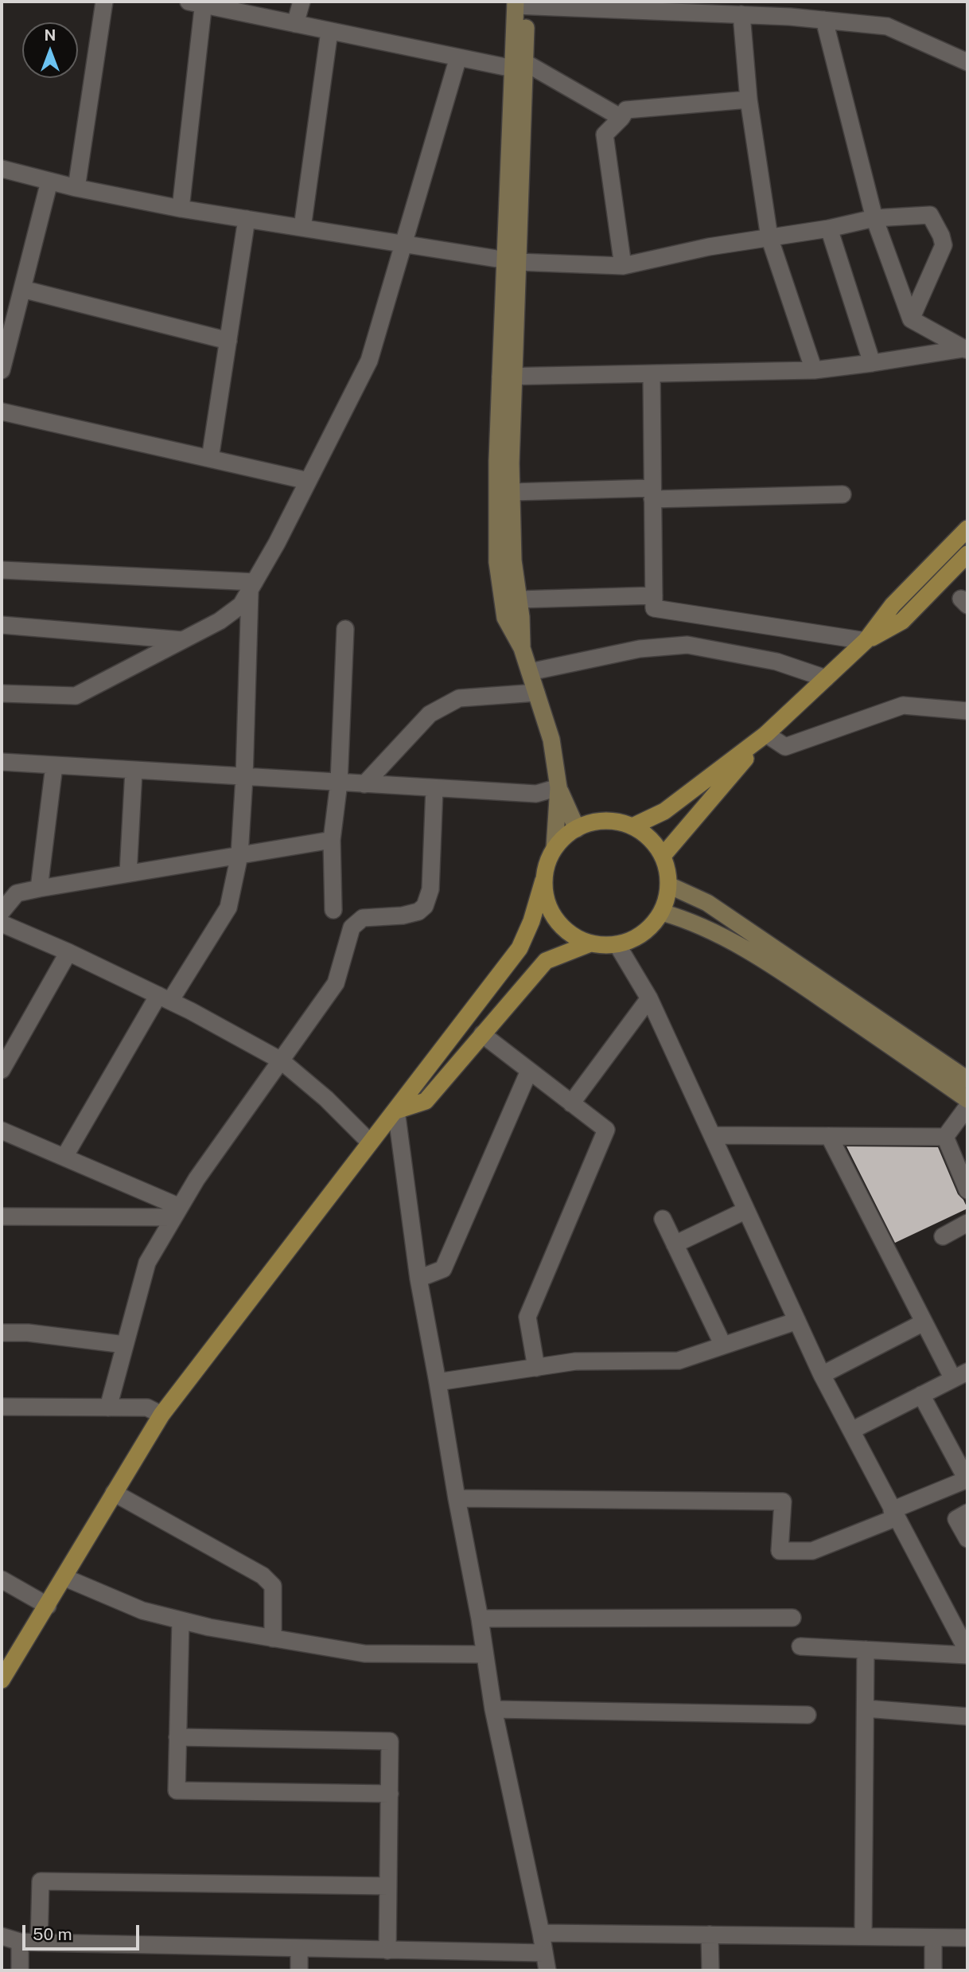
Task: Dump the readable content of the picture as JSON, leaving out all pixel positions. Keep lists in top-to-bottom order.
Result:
{
  "scale_bar": "50 m",
  "north": "top"
}
